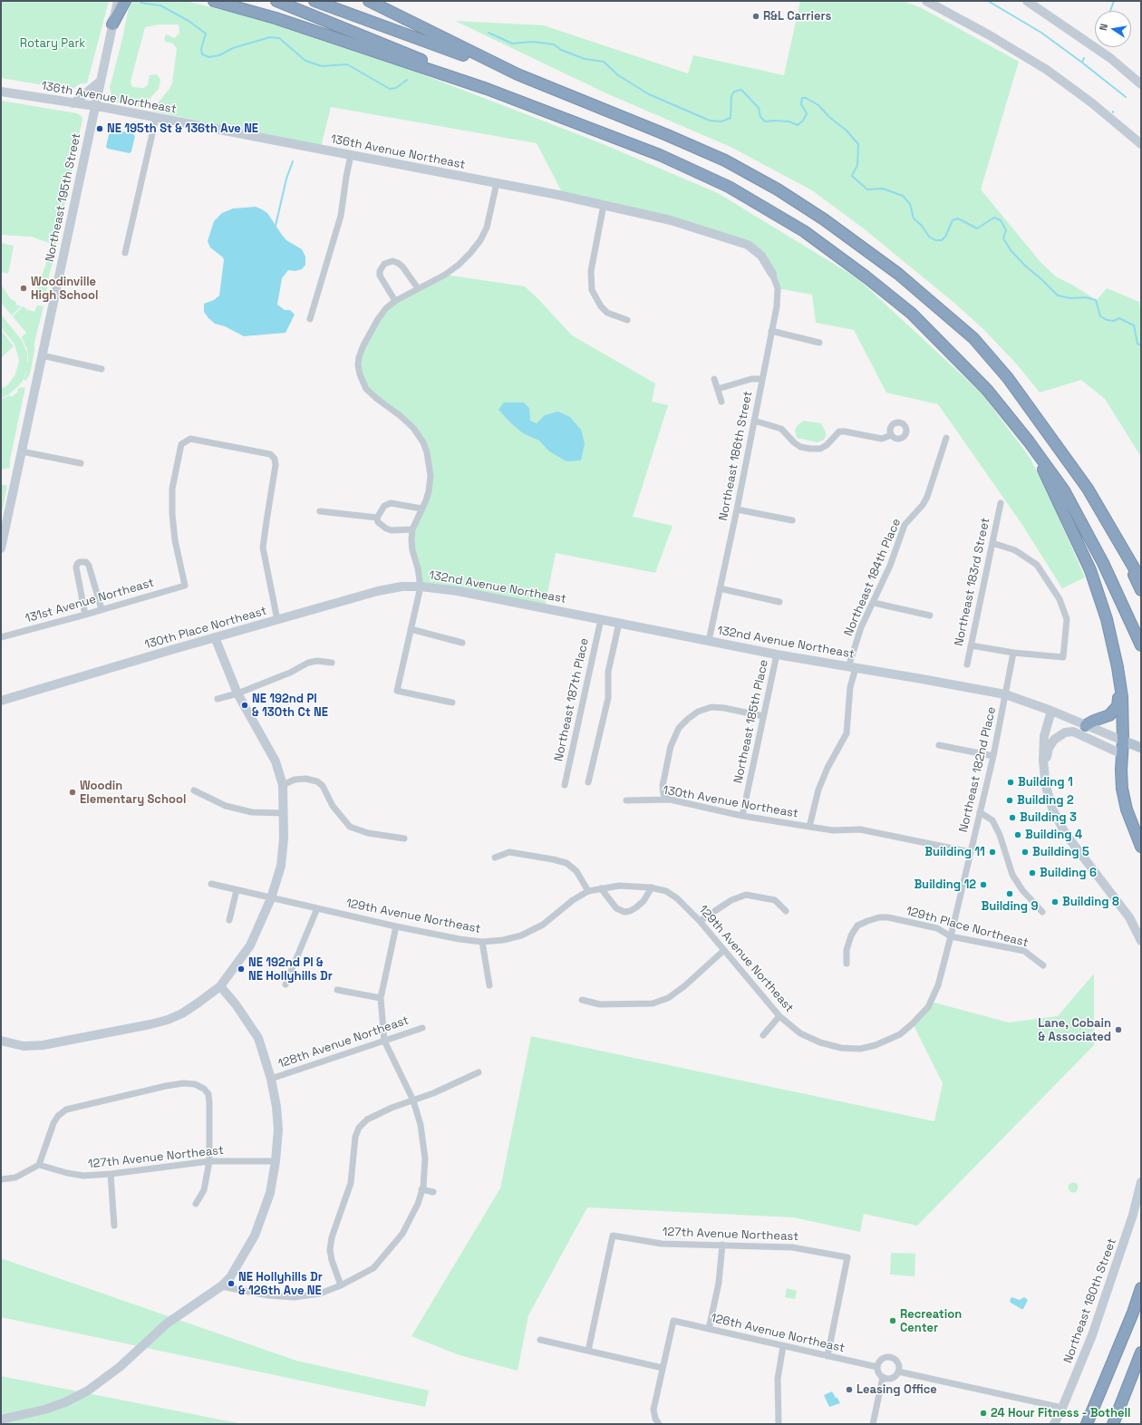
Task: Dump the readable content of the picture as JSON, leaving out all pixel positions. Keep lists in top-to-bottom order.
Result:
{
  "streets": {
    "main road": [
      "136th Avenue Northeast",
      "Northeast 195th Street",
      "132nd Avenue Northeast",
      "130th Place Northeast",
      "Northeast 180th Street"
    ],
    "street": [
      "Northeast 186th Street",
      "Northeast 184th Place",
      "Northeast 183rd Street",
      "131st Avenue Northeast",
      "Northeast 187th Place",
      "Northeast 185th Place",
      "Northeast 182nd Place",
      "130th Avenue Northeast",
      "129th Avenue Northeast",
      "129th Place Northeast",
      "128th Avenue Northeast",
      "127th Avenue Northeast",
      "126th Avenue Northeast"
    ]
  },
  "crossings": [
    ["136th Avenue Northeast", "Northeast 195th Street"],
    ["136th Avenue Northeast", "Northeast 186th Street"],
    ["Northeast 186th Street", "132nd Avenue Northeast"],
    ["Northeast 184th Place", "132nd Avenue Northeast"],
    ["Northeast 184th Place", "130th Avenue Northeast"],
    ["132nd Avenue Northeast", "130th Place Northeast"],
    ["132nd Avenue Northeast", "Northeast 187th Place"],
    ["132nd Avenue Northeast", "Northeast 185th Place"],
    ["132nd Avenue Northeast", "Northeast 182nd Place"],
    ["131st Avenue Northeast", "130th Place Northeast"],
    ["Northeast 185th Place", "130th Avenue Northeast"],
    ["Northeast 182nd Place", "129th Avenue Northeast"],
    ["Northeast 182nd Place", "129th Place Northeast"],
    ["127th Avenue Northeast", "126th Avenue Northeast"]
  ],
  "parks": ["Rotary Park"],
  "places": [
    "R&L Carriers",
    "NE 195th St & 136th Ave NE",
    "Woodinville High School",
    "NE 192nd Pl & 130th Ct NE",
    "Building 1",
    "Woodin Elementary School",
    "Building 2",
    "Building 3",
    "Building 4",
    "Building 11",
    "Building 5",
    "Building 6",
    "Building 12",
    "Building 9",
    "Building 8",
    "NE 192nd Pl & NE Hollyhills Dr",
    "Lane, Cobain & Associated",
    "NE Hollyhills Dr & 126th Ave NE",
    "Recreation Center",
    "Leasing Office",
    "24 Hour Fitness - Bothell"
  ],
  "north": "left"
}
